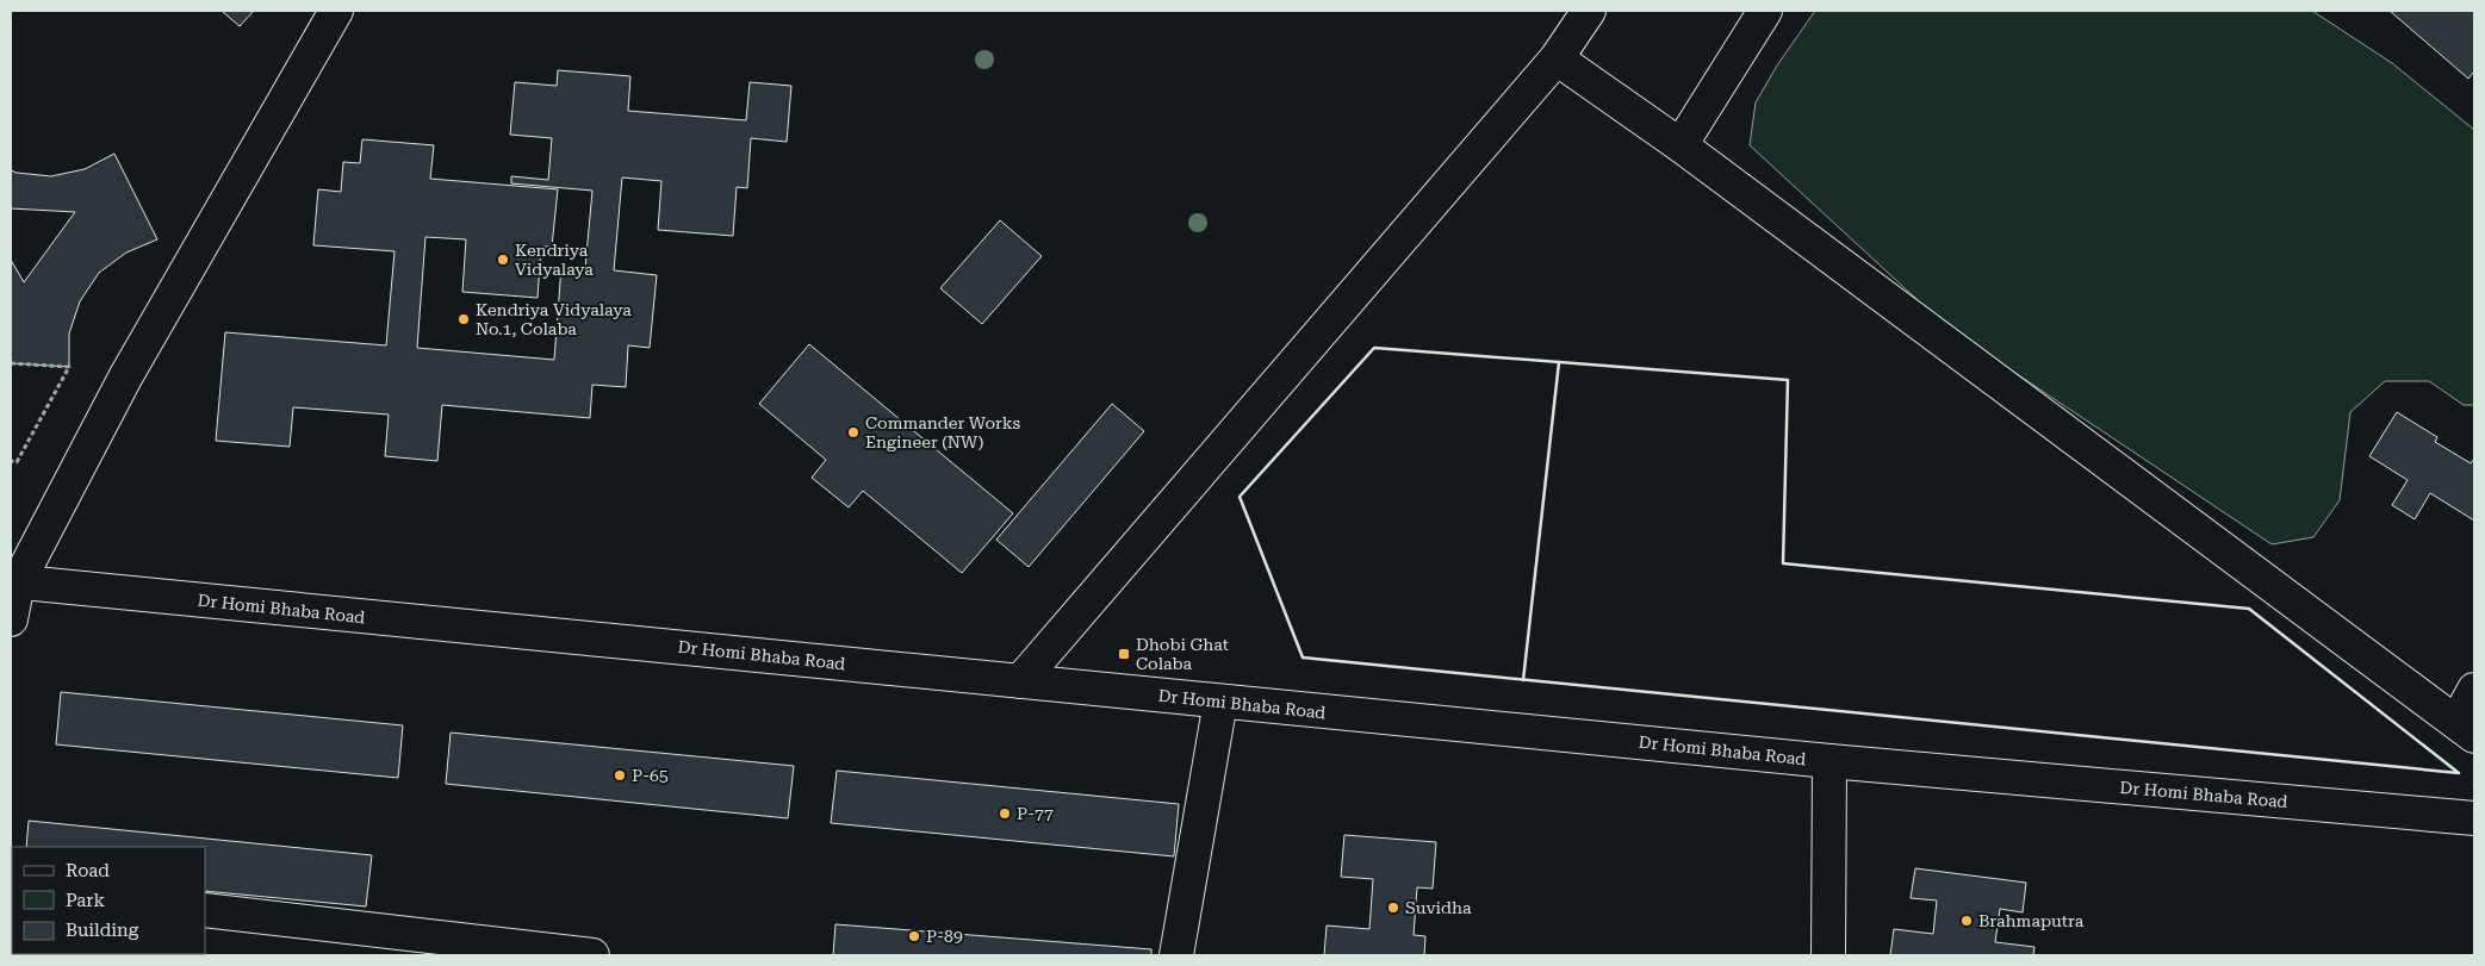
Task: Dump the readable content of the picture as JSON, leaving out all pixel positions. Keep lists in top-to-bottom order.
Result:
{
  "streets": {
    "street": ["Dr Homi Bhaba Road"]
  },
  "places": {
    "other": [
      "Kendriya Vidyalaya",
      "Kendriya Vidyalaya No.1, Colaba",
      "Commander Works Engineer (NW)",
      "P-65",
      "P-77",
      "Suvidha",
      "Brahmaputra",
      "P-89"
    ],
    "transit": ["Dhobi Ghat Colaba"]
  },
  "legend": ["Road", "Park", "Building"]
}
